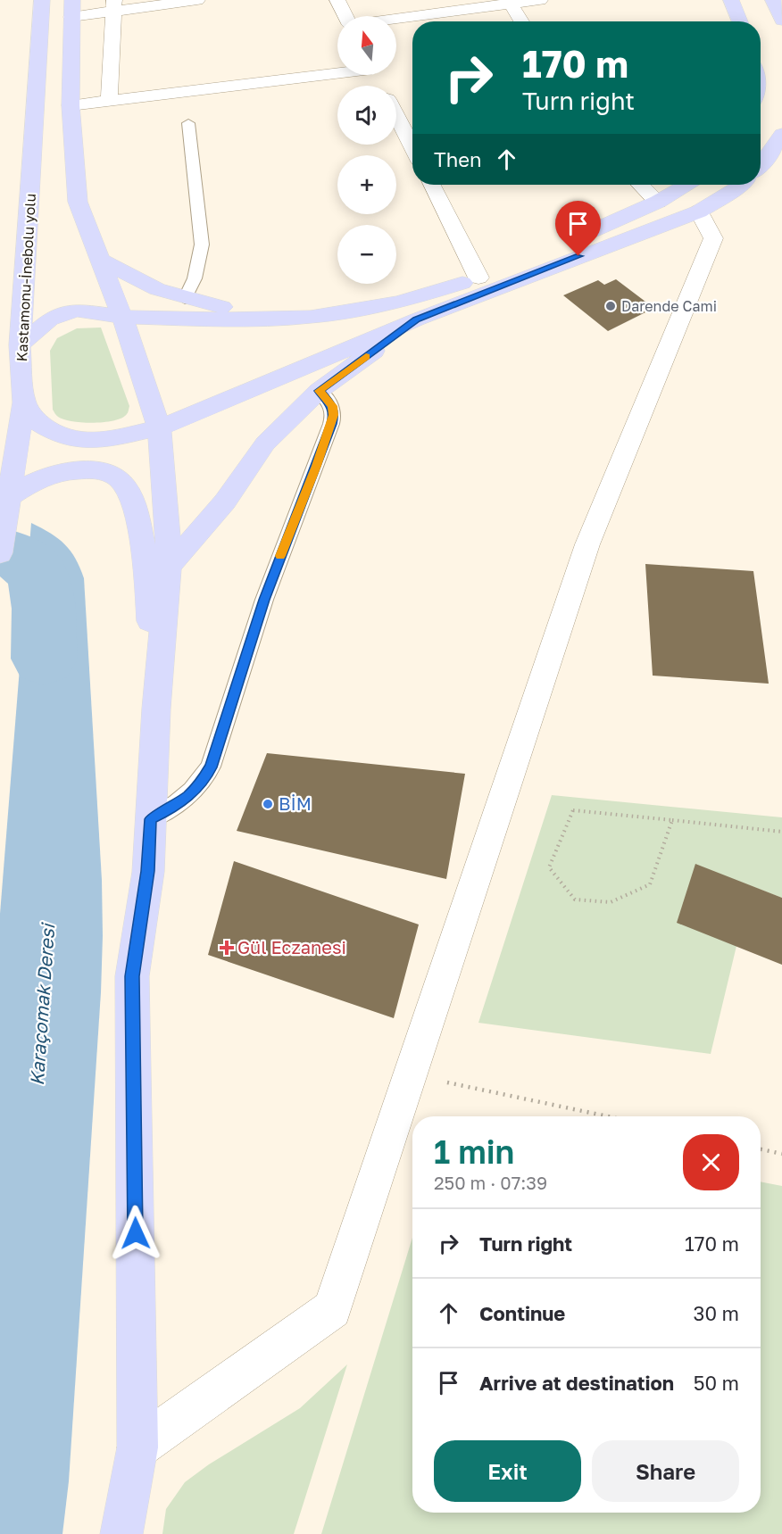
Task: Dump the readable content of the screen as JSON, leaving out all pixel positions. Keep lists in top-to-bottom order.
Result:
{
  "streets": {
    "main road": ["Kastamonu-İnebolu yolu"]
  },
  "water": ["Karaçomak Deresi"],
  "places": {
    "other": ["Darende Cami", "BİM"],
    "health": ["Gül Eczanesi"]
  },
  "north": "top",
  "page": {
    "map_buttons": ["+", "−"],
    "turn": ["170 m", "Turn right"],
    "then": "Then",
    "heading": ["1 min", "250 m · 07:39"],
    "list": [
      {
        "name": "Turn right",
        "value": "170 m"
      },
      {
        "name": "Continue",
        "value": "30 m"
      },
      {
        "name": "Arrive at destination",
        "value": "50 m"
      }
    ],
    "buttons": ["Exit", "Share"]
  }
}
